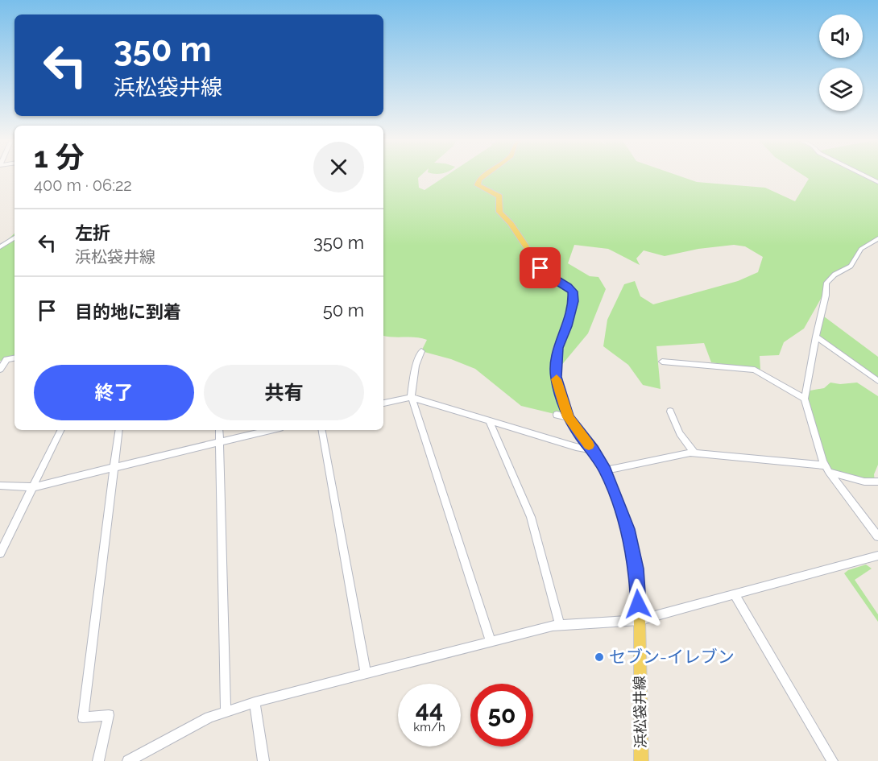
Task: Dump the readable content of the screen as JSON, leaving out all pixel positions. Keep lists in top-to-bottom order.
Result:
{
  "streets": {
    "main road": ["浜松袋井線"]
  },
  "places": ["セブン-イレブン"],
  "page": {
    "turn": ["350 m", "浜松袋井線"],
    "heading": ["1 分", "400 m · 06:22"],
    "list": [
      {
        "name": "左折",
        "note": "浜松袋井線",
        "value": "350 m"
      },
      {
        "name": "目的地に到着",
        "value": "50 m"
      }
    ],
    "buttons": ["終了", "共有"],
    "speed": "44 km/h",
    "limit": "50"
  }
}
